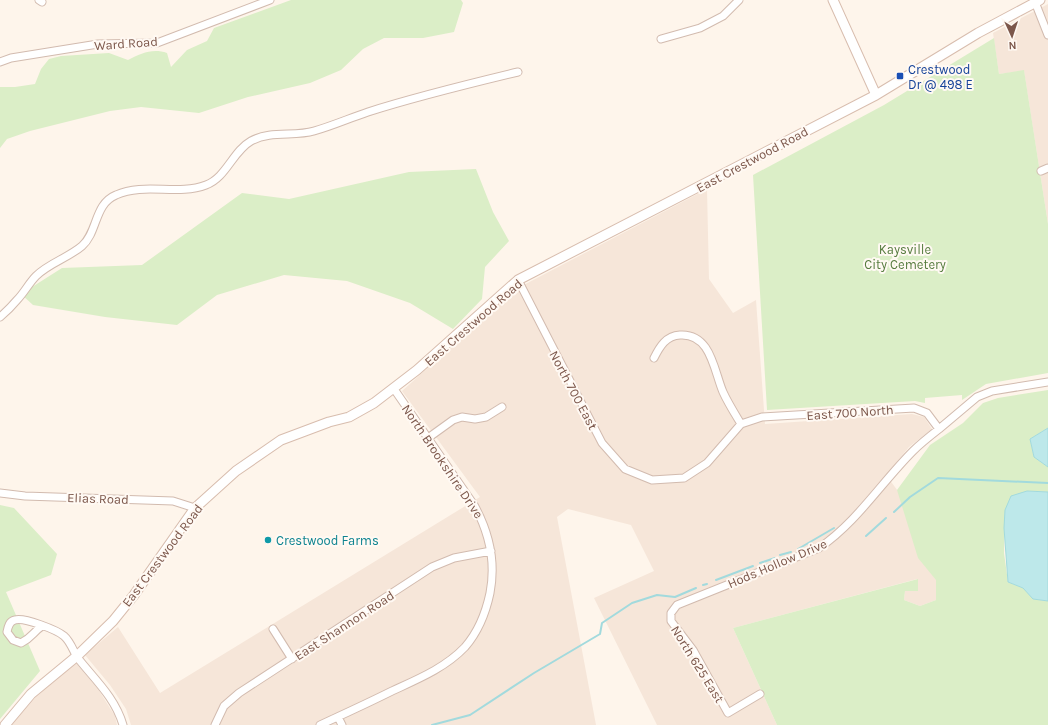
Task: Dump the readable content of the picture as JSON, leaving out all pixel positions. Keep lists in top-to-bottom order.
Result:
{
  "streets": {
    "street": [
      "Ward Road",
      "East Crestwood Road",
      "North 700 East",
      "East 700 North",
      "North Brookshire Drive",
      "Elias Road",
      "Hods Hollow Drive",
      "East Shannon Road",
      "North 625 East"
    ]
  },
  "crossings": [
    ["East Crestwood Road", "North 700 East"],
    ["East Crestwood Road", "North Brookshire Drive"],
    ["East Crestwood Road", "Elias Road"],
    ["North 700 East", "East 700 North"],
    ["East 700 North", "Hods Hollow Drive"],
    ["North Brookshire Drive", "East Shannon Road"],
    ["Hods Hollow Drive", "North 625 East"]
  ],
  "parks": ["Kaysville City Cemetery"],
  "places": {
    "transit": ["Crestwood Dr @ 498 E"],
    "other": ["Crestwood Farms"]
  },
  "north": "bottom"
}
